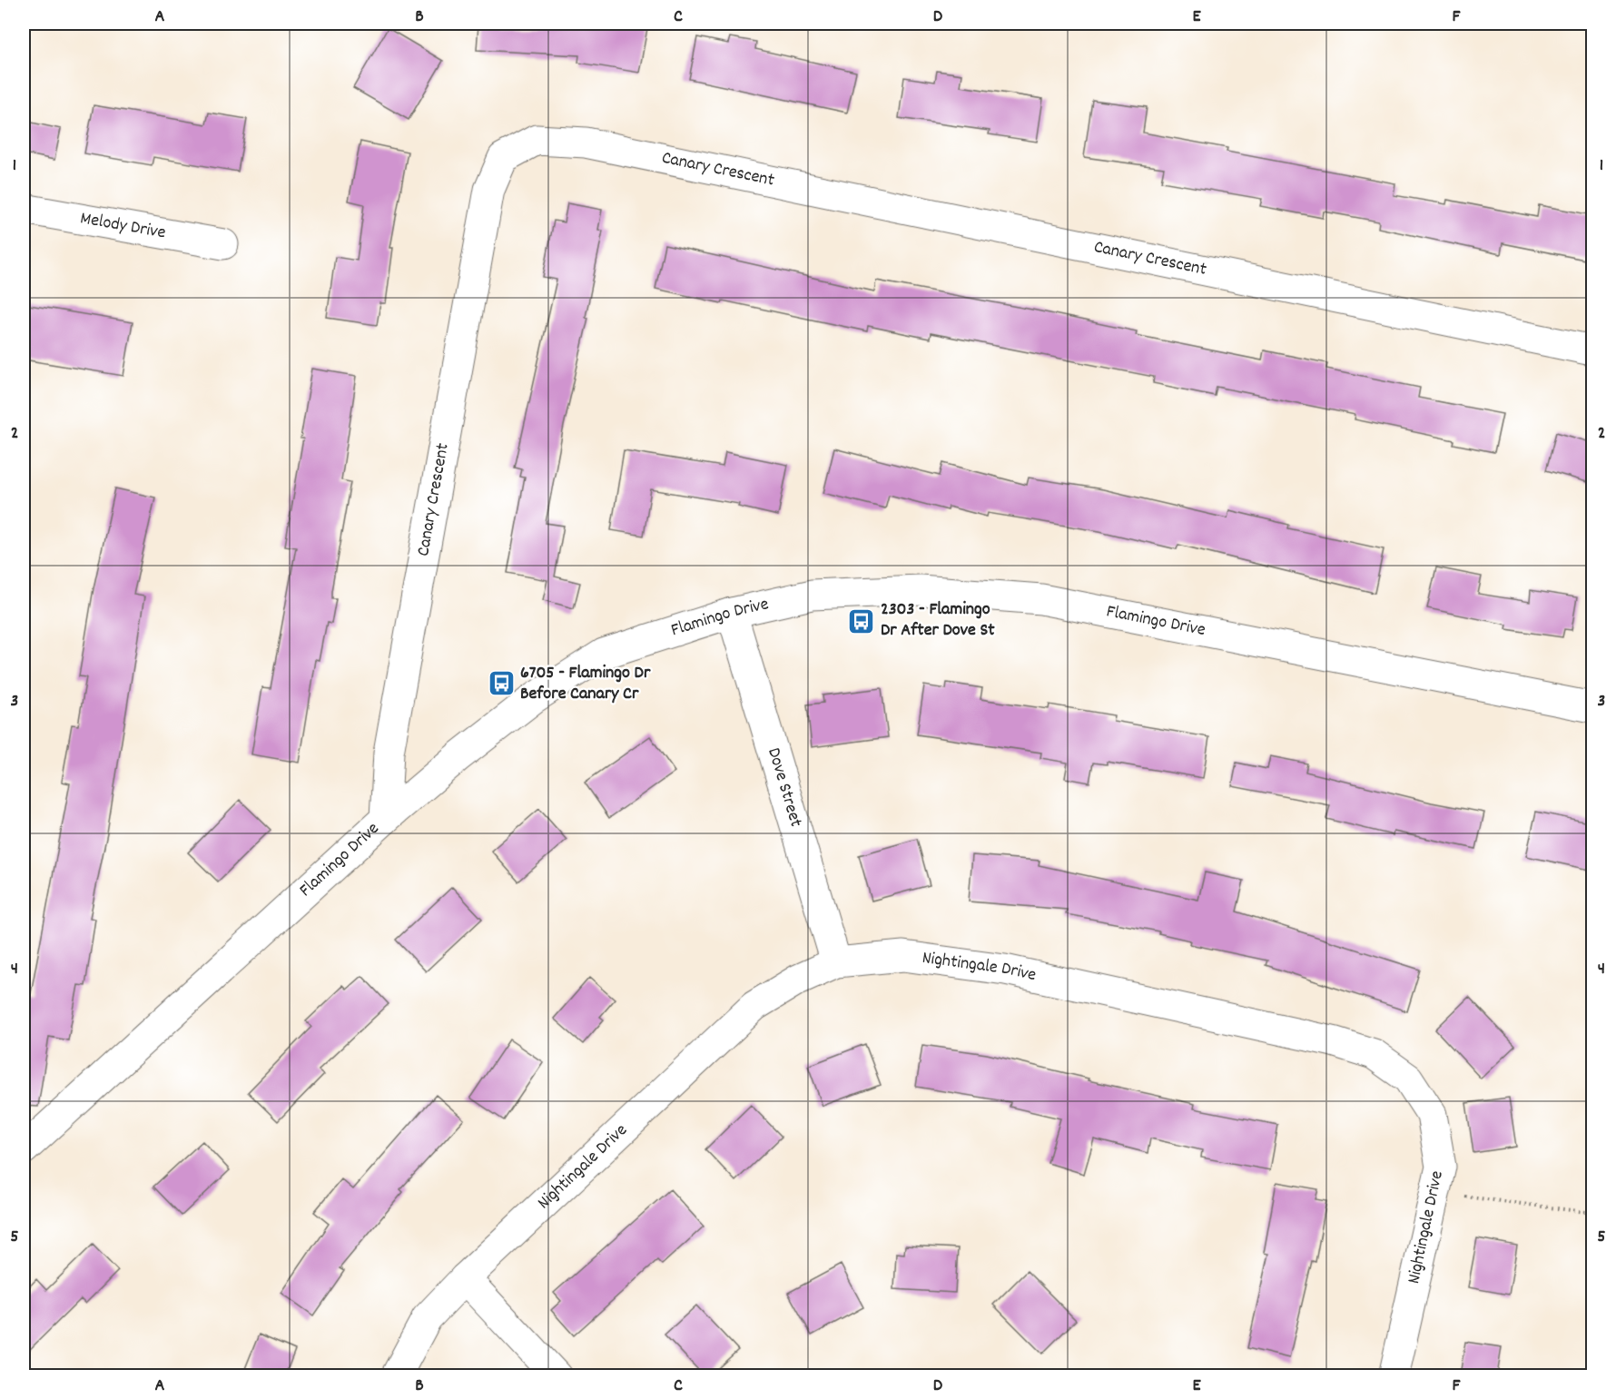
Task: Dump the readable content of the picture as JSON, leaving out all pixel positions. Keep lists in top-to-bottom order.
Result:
{
  "streets": {
    "street": [
      "Canary Crescent",
      "Melody Drive",
      "Flamingo Drive",
      "Dove Street",
      "Nightingale Drive"
    ]
  },
  "crossings": [
    ["Canary Crescent", "Flamingo Drive"],
    ["Flamingo Drive", "Dove Street"],
    ["Dove Street", "Nightingale Drive"]
  ],
  "places": {
    "bus stop": ["2303 - Flamingo Dr After Dove St", "6705 - Flamingo Dr Before Canary Cr"]
  },
  "grid": {
    "columns": [
      "A",
      "B",
      "C",
      "D",
      "E",
      "F"
    ],
    "rows": [
      "1",
      "2",
      "3",
      "4",
      "5"
    ]
  }
}
